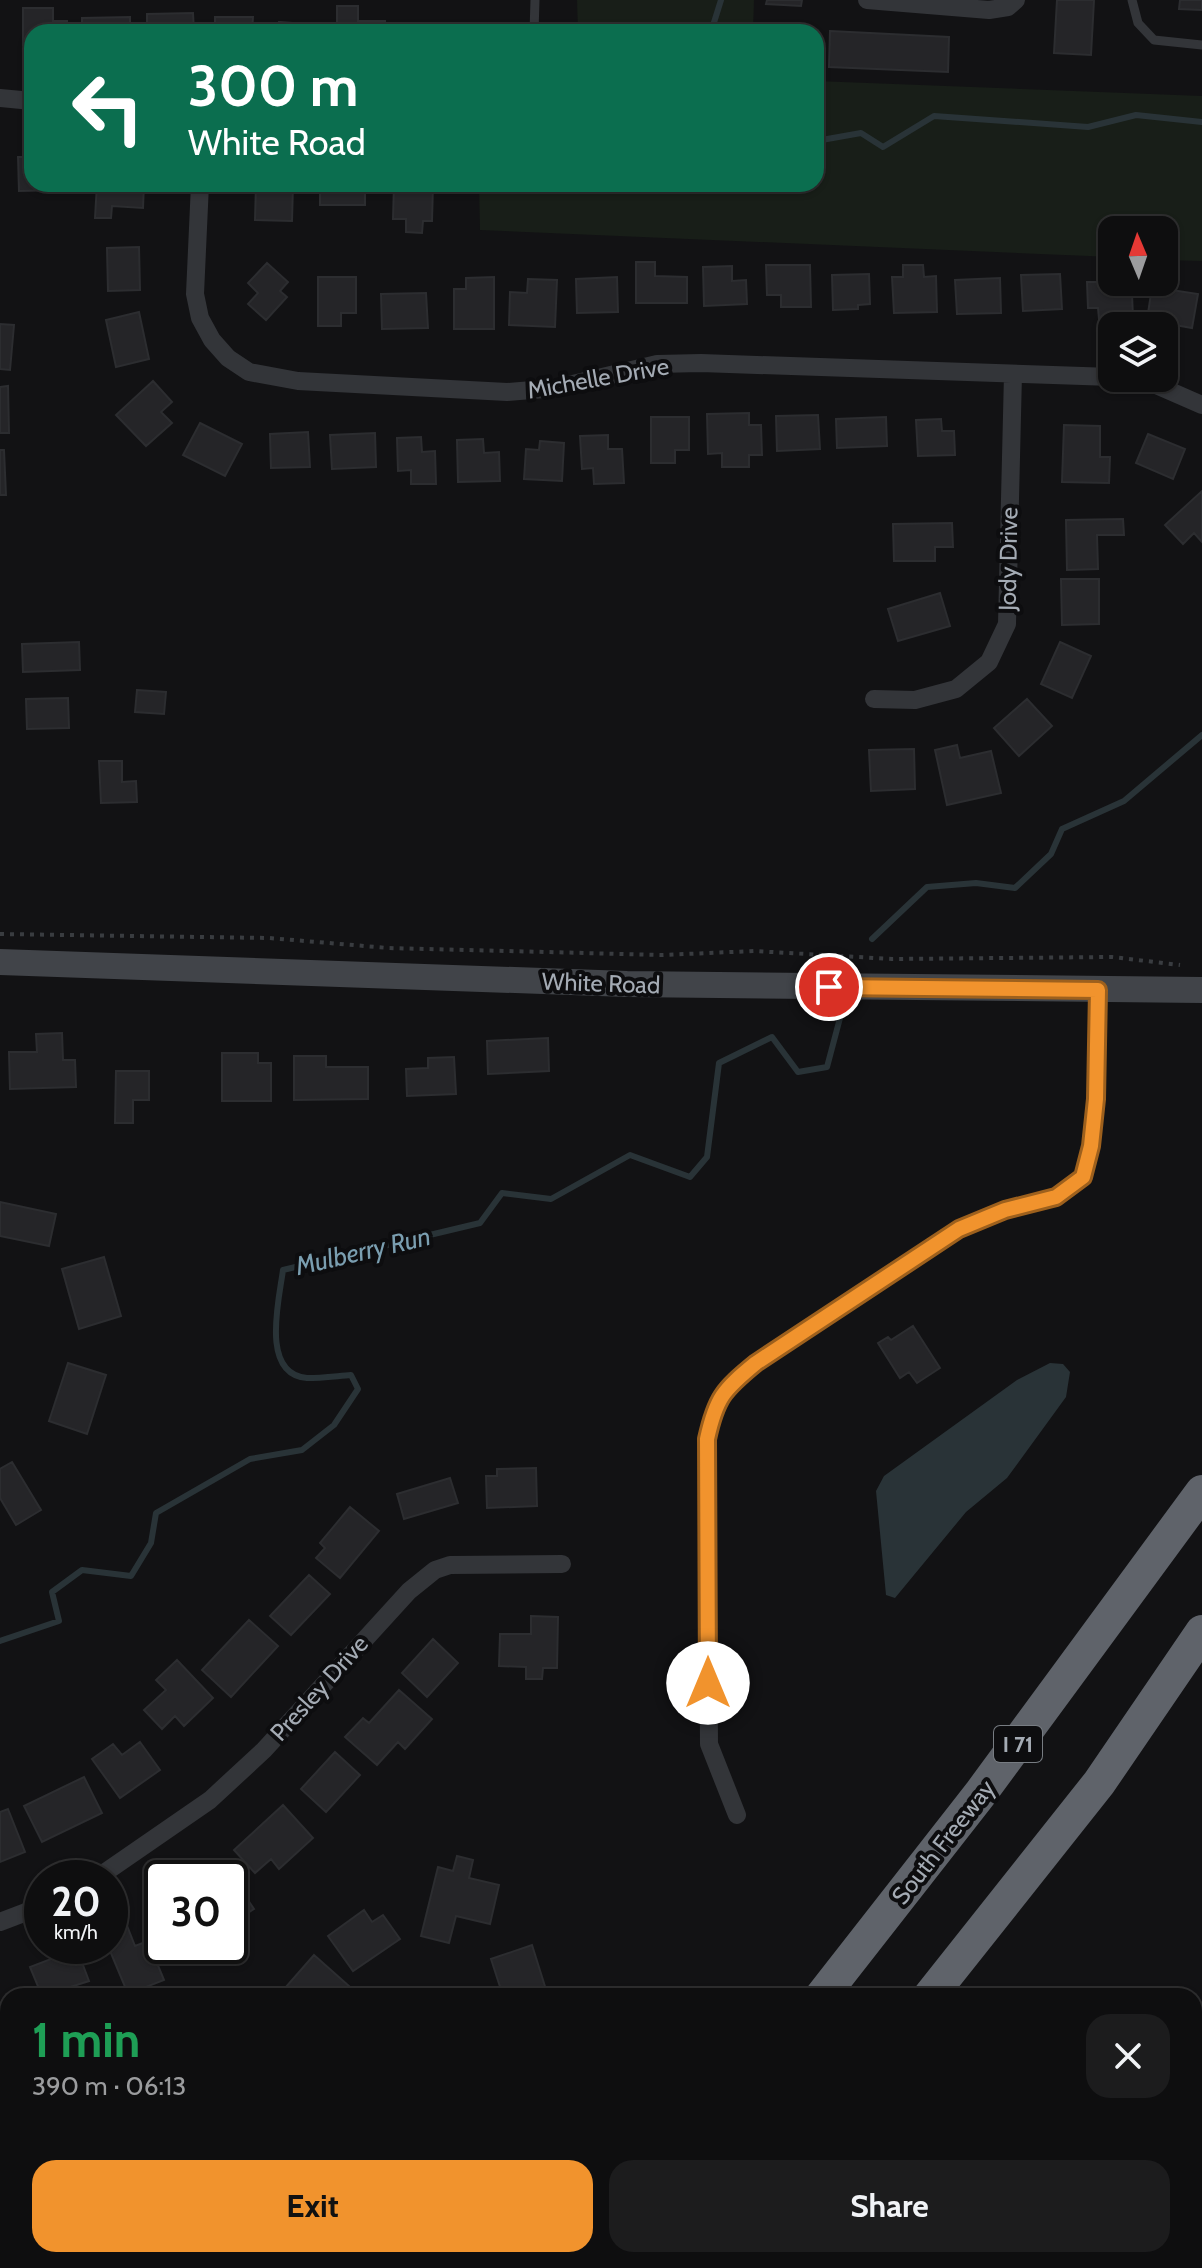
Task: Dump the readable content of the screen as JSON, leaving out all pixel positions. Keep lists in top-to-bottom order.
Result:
{
  "streets": {
    "highway": ["I 71", "South Freeway"],
    "street": [
      "Michelle Drive",
      "Jody Drive",
      "White Road",
      "Presley Drive"
    ]
  },
  "crossings": [
    ["Michelle Drive", "Jody Drive"]
  ],
  "water": ["Mulberry Run"],
  "north": "top",
  "page": {
    "turn": ["300 m", "White Road"],
    "speed": "20 km/h",
    "limit": "30",
    "heading": ["1 min", "390 m · 06:13"],
    "buttons": ["Exit", "Share"]
  }
}
